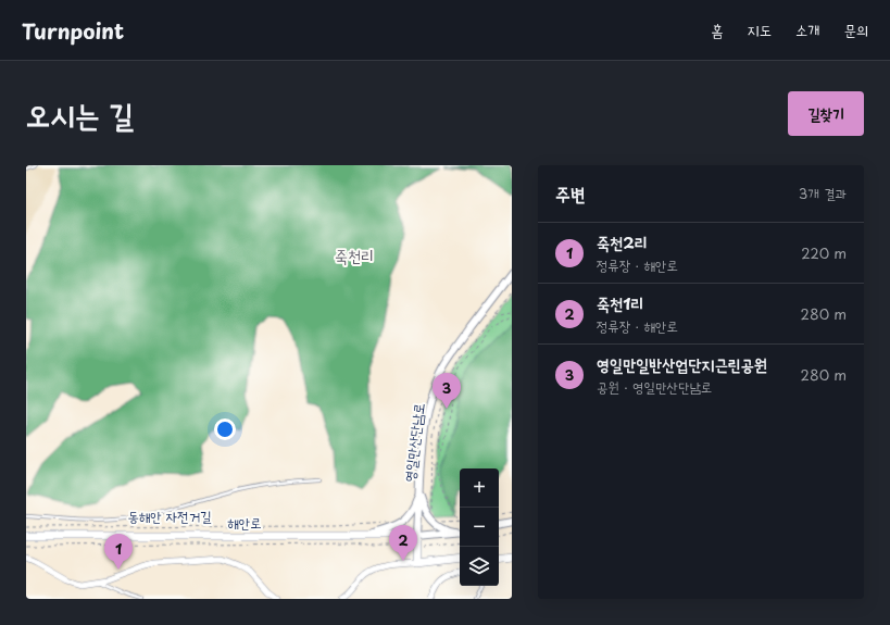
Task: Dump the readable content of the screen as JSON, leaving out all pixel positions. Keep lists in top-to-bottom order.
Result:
{
  "streets": {
    "main road": ["해안로"],
    "street": ["영일만산단남로"],
    "path": ["동해안 자전거길"]
  },
  "crossings": [
    ["영일만산단남로", "해안로"]
  ],
  "districts": ["죽천리"],
  "page": {
    "header": "Turnpoint",
    "nav": [
      "홈",
      "지도",
      "소개",
      "문의"
    ],
    "title": "오시는 길",
    "buttons": "길찾기",
    "heading": ["주변", "3개 결과"],
    "list": [
      {
        "mark": "1",
        "name": "죽천2리",
        "note": "정류장 · 해안로",
        "value": "220 m"
      },
      {
        "mark": "2",
        "name": "죽천1리",
        "note": "정류장 · 해안로",
        "value": "280 m"
      },
      {
        "mark": "3",
        "name": "영일만일반산업단지근린공원",
        "note": "공원 · 영일만산단남로",
        "value": "280 m"
      }
    ],
    "pins": ["3", "2", "1"],
    "map_buttons": ["+", "−"]
  }
}
